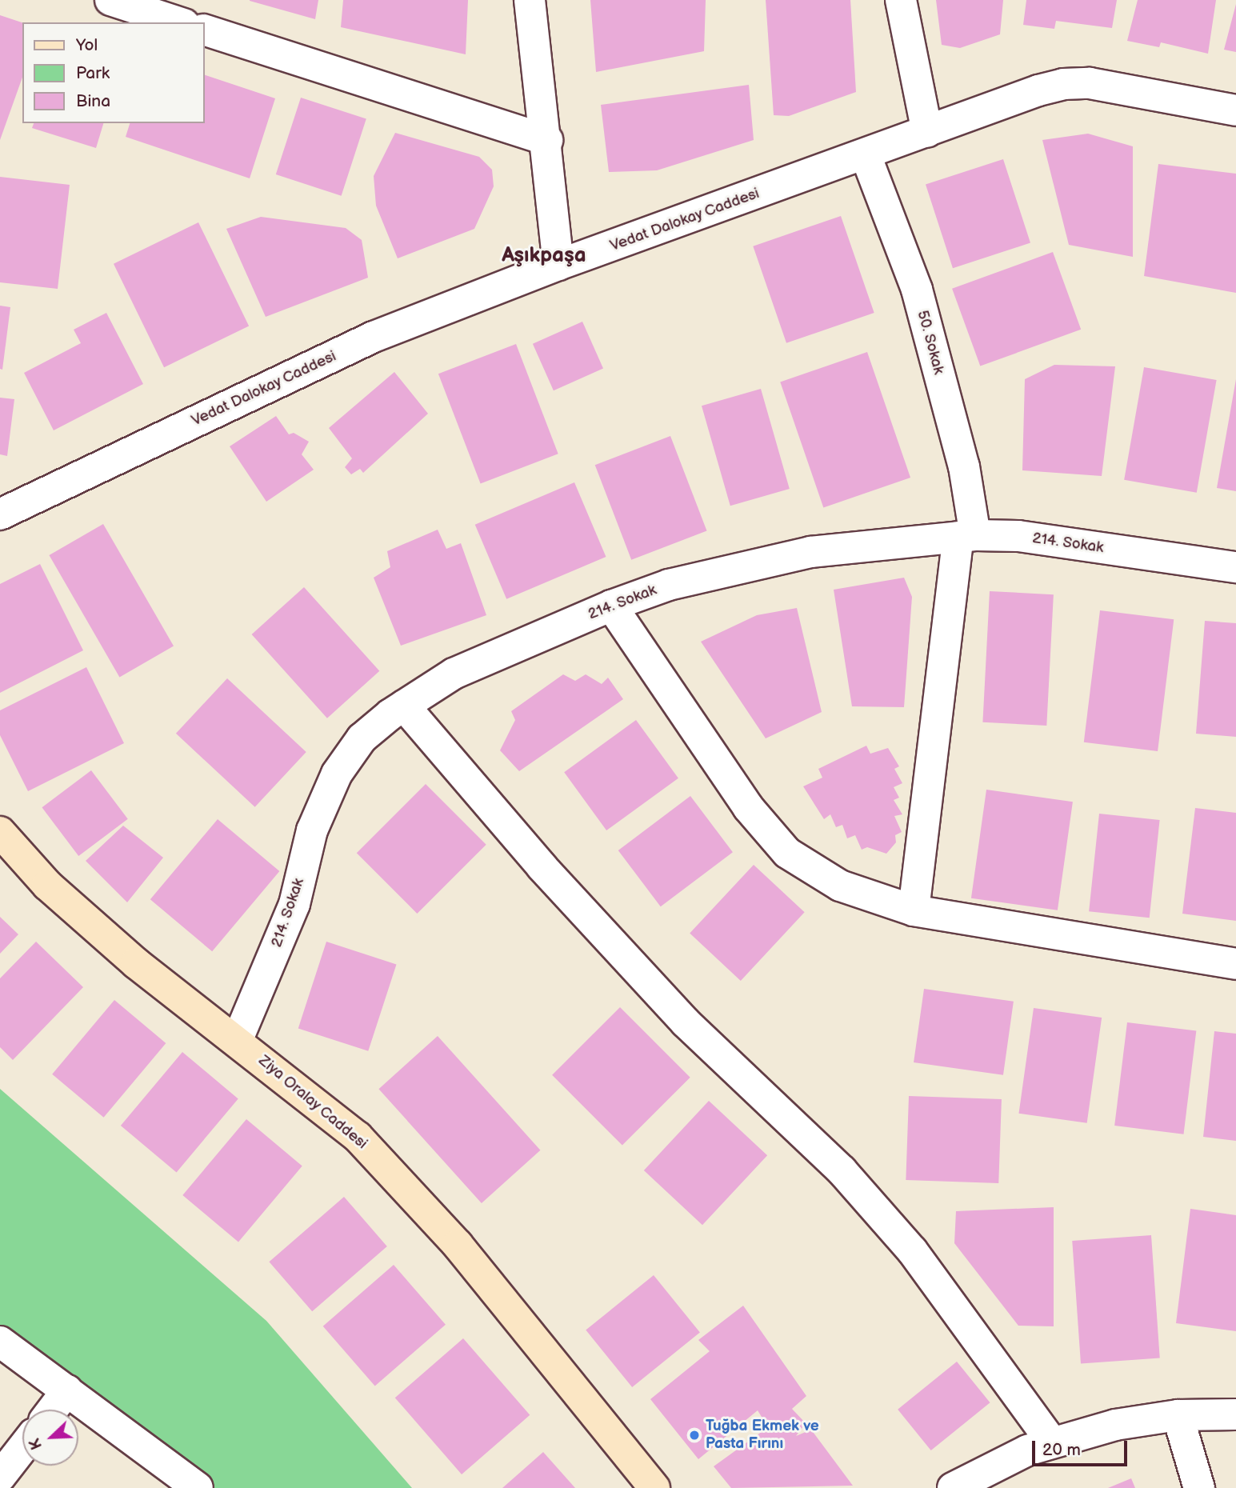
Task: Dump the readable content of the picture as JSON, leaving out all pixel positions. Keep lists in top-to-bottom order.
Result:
{
  "streets": {
    "main road": ["Ziya Oralay Caddesi"],
    "street": ["Vedat Dalokay Caddesi", "50. Sokak", "214. Sokak"]
  },
  "crossings": [
    ["Vedat Dalokay Caddesi", "50. Sokak"],
    ["50. Sokak", "214. Sokak"],
    ["214. Sokak", "Ziya Oralay Caddesi"]
  ],
  "districts": ["Aşıkpaşa"],
  "places": ["Tuğba Ekmek ve Pasta Fırını"],
  "legend": ["Yol", "Park", "Bina"],
  "scale_bar": "20 m",
  "north": "bottom left"
}
